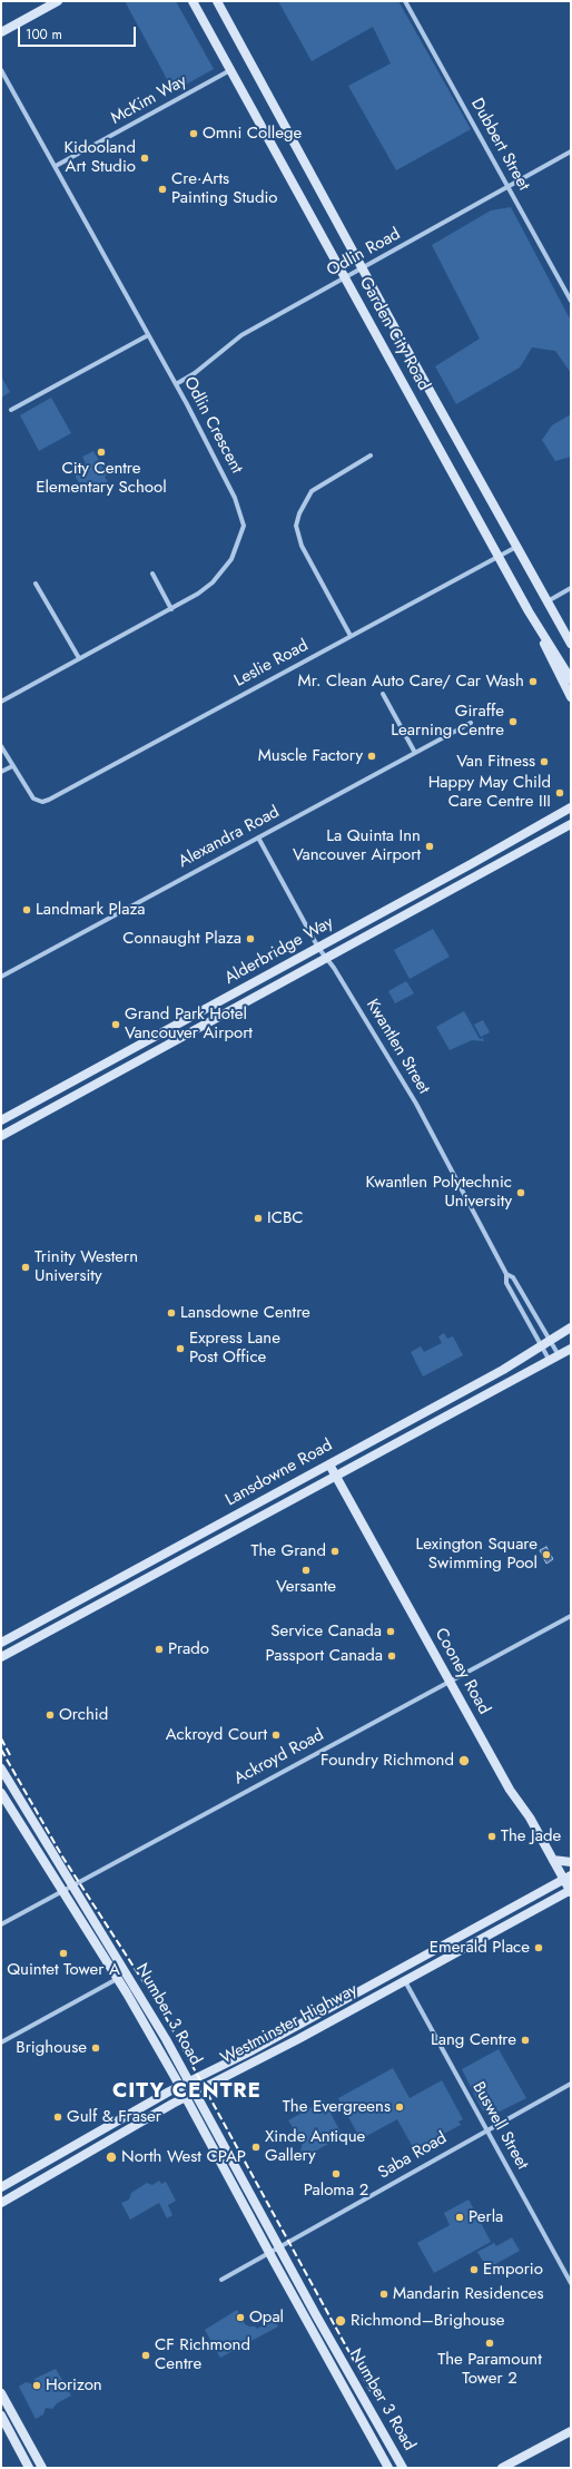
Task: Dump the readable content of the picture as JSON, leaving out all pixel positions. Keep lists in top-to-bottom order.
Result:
{
  "streets": {
    "main road": [
      "Garden City Road",
      "Alderbridge Way",
      "Lansdowne Road",
      "Cooney Road",
      "Number 3 Road",
      "Westminster Highway"
    ],
    "street": [
      "McKim Way",
      "Dubbert Street",
      "Odlin Road",
      "Odlin Crescent",
      "Leslie Road",
      "Alexandra Road",
      "Kwantlen Street",
      "Ackroyd Road",
      "Buswell Street",
      "Saba Road"
    ]
  },
  "crossings": [
    ["McKim Way", "Garden City Road"],
    ["McKim Way", "Odlin Crescent"],
    ["Dubbert Street", "Odlin Road"],
    ["Odlin Road", "Garden City Road"],
    ["Odlin Road", "Odlin Crescent"],
    ["Garden City Road", "Leslie Road"],
    ["Alexandra Road", "Kwantlen Street"],
    ["Alderbridge Way", "Kwantlen Street"],
    ["Kwantlen Street", "Lansdowne Road"],
    ["Lansdowne Road", "Cooney Road"],
    ["Cooney Road", "Ackroyd Road"],
    ["Cooney Road", "Westminster Highway"],
    ["Ackroyd Road", "Number 3 Road"],
    ["Number 3 Road", "Westminster Highway"],
    ["Number 3 Road", "Saba Road"],
    ["Westminster Highway", "Buswell Street"],
    ["Buswell Street", "Saba Road"]
  ],
  "districts": ["CITY CENTRE"],
  "places": [
    "Omni College",
    "Kidooland Art Studio",
    "Cre·Arts Painting Studio",
    "City Centre Elementary School",
    "Mr. Clean Auto Care/ Car Wash",
    "Giraffe Learning Centre",
    "Muscle Factory",
    "Van Fitness",
    "Happy May Child Care Centre III",
    "La Quinta Inn Vancouver Airport",
    "Landmark Plaza",
    "Connaught Plaza",
    "Grand Park Hotel Vancouver Airport",
    "Kwantlen Polytechnic University",
    "ICBC",
    "Trinity Western University",
    "Lansdowne Centre",
    "Express Lane Post Office",
    "The Grand",
    "Lexington Square Swimming Pool",
    "Versante",
    "Service Canada",
    "Prado",
    "Passport Canada",
    "Orchid",
    "Ackroyd Court",
    "Foundry Richmond",
    "The Jade",
    "Emerald Place",
    "Quintet Tower A",
    "Lang Centre",
    "Brighouse",
    "The Evergreens",
    "Gulf & Fraser",
    "Xinde Antique Gallery",
    "North West CPAP",
    "Paloma 2",
    "Perla",
    "Emporio",
    "Mandarin Residences",
    "Opal",
    "Richmond–Brighouse",
    "The Paramount Tower 2",
    "CF Richmond Centre",
    "Horizon"
  ],
  "scale_bar": "100 m"
}
